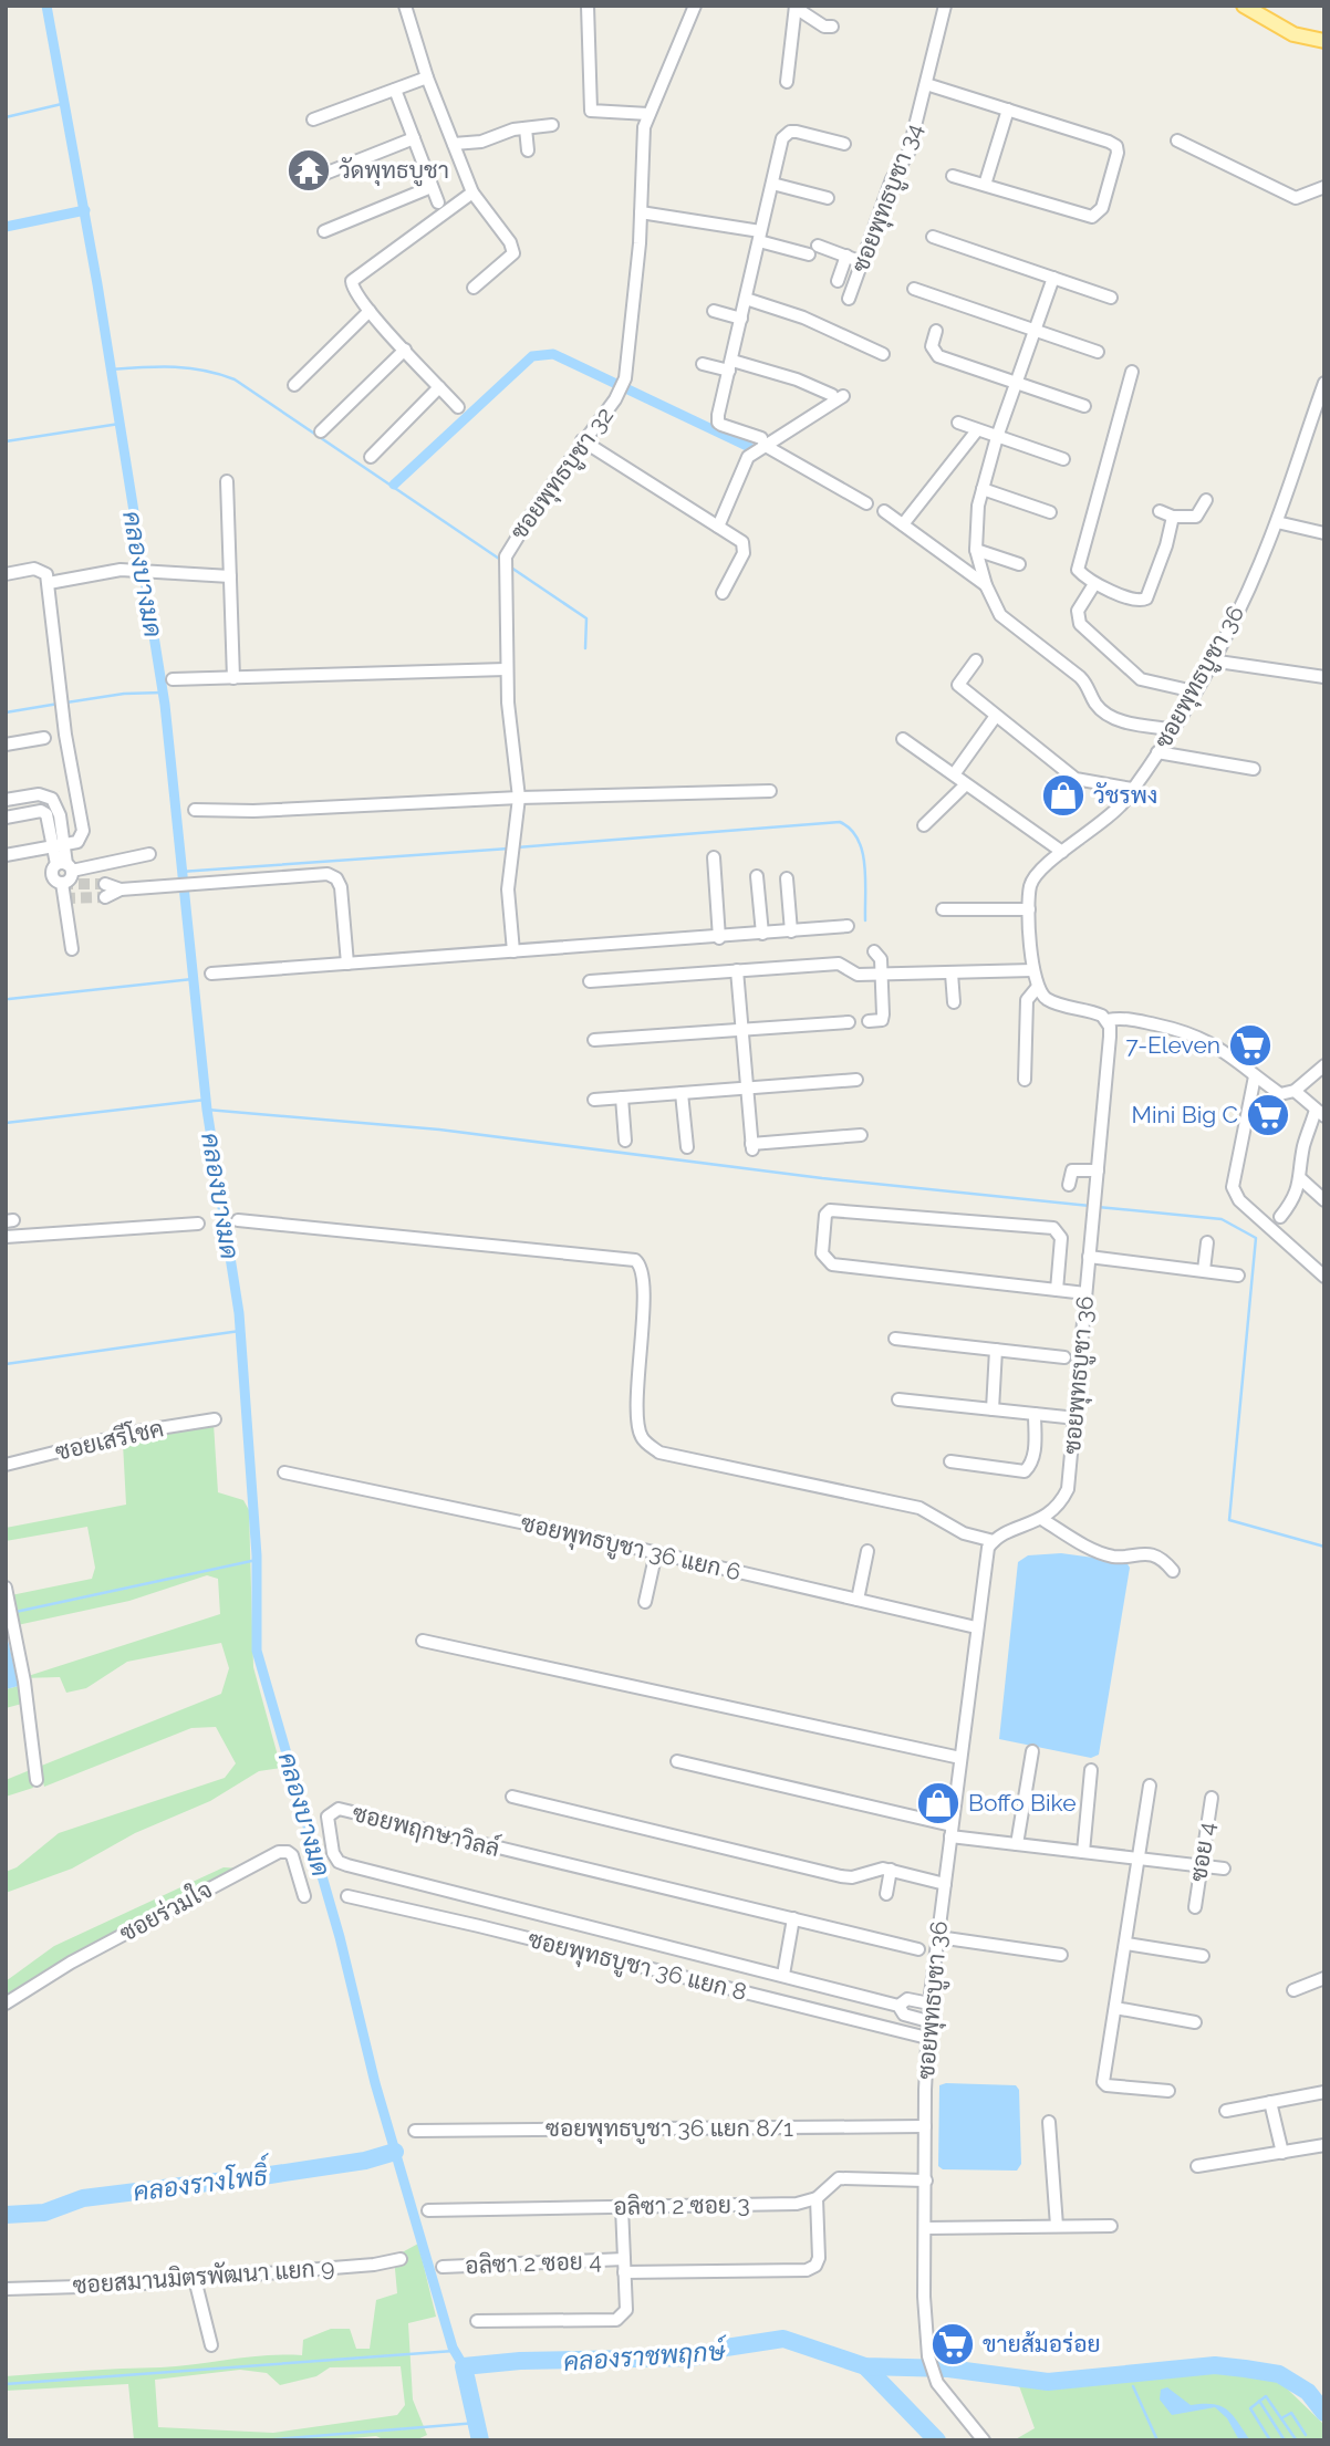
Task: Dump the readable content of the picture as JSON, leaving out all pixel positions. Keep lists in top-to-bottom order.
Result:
{
  "streets": {
    "street": [
      "ซอยพุทธบูชา 34",
      "ซอยพุทธบูชา 32",
      "ซอยพุทธบูชา 36",
      "ซอยเสรีโชค",
      "ซอยพุทธบูชา 36 แยก 6",
      "ซอยพฤกษาวิลล์",
      "ซอย 4",
      "ซอยร่วมใจ",
      "ซอยพุทธบูชา 36 แยก 8",
      "ซอยพุทธบูชา 36 แยก 8/1",
      "อลิซา 2 ซอย 3",
      "อลิซา 2 ซอย 4",
      "ซอยสมานมิตรพัฒนา แยก 9"
    ]
  },
  "crossings": [
    ["ซอยพุทธบูชา 36", "ซอยพุทธบูชา 36 แยก 6"],
    ["ซอยพุทธบูชา 36", "ซอยพฤกษาวิลล์"],
    ["ซอยพุทธบูชา 36", "ซอยพุทธบูชา 36 แยก 8"],
    ["ซอยพุทธบูชา 36", "ซอยพุทธบูชา 36 แยก 8/1"],
    ["ซอยพุทธบูชา 36", "อลิซา 2 ซอย 3"],
    ["อลิซา 2 ซอย 3", "อลิซา 2 ซอย 4"]
  ],
  "water": ["คลองบางมด", "คลองรางโพธิ์", "คลองราชพฤกษ์"],
  "places": {
    "temple": ["วัดพุทธบูชา"],
    "shop": ["วัชรพง", "Boffo Bike"],
    "supermarket": ["7-Eleven", "Mini Big C", "ขายส้มอร่อย"]
  }
}
